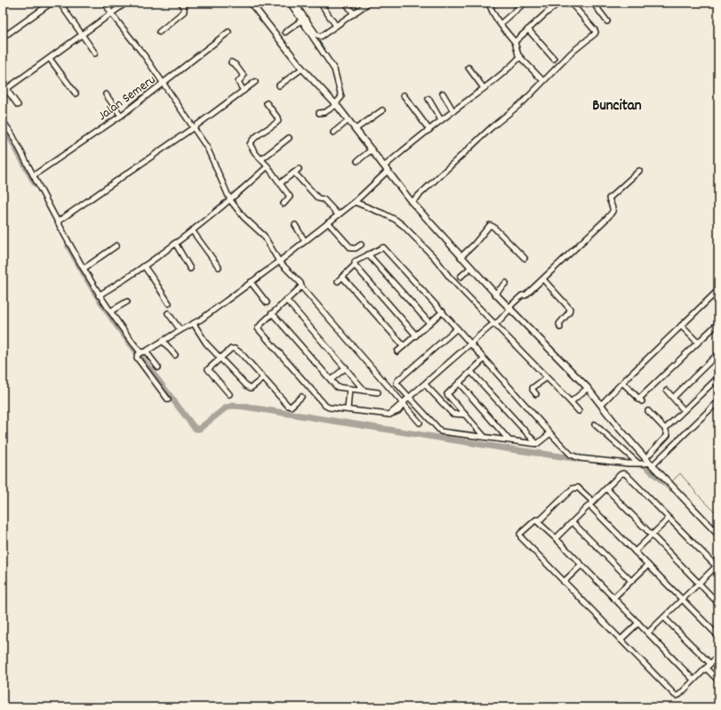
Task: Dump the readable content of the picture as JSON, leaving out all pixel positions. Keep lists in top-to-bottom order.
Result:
{
  "streets": {
    "street": ["Jalan Semeru"]
  },
  "districts": ["Buncitan"]
}
